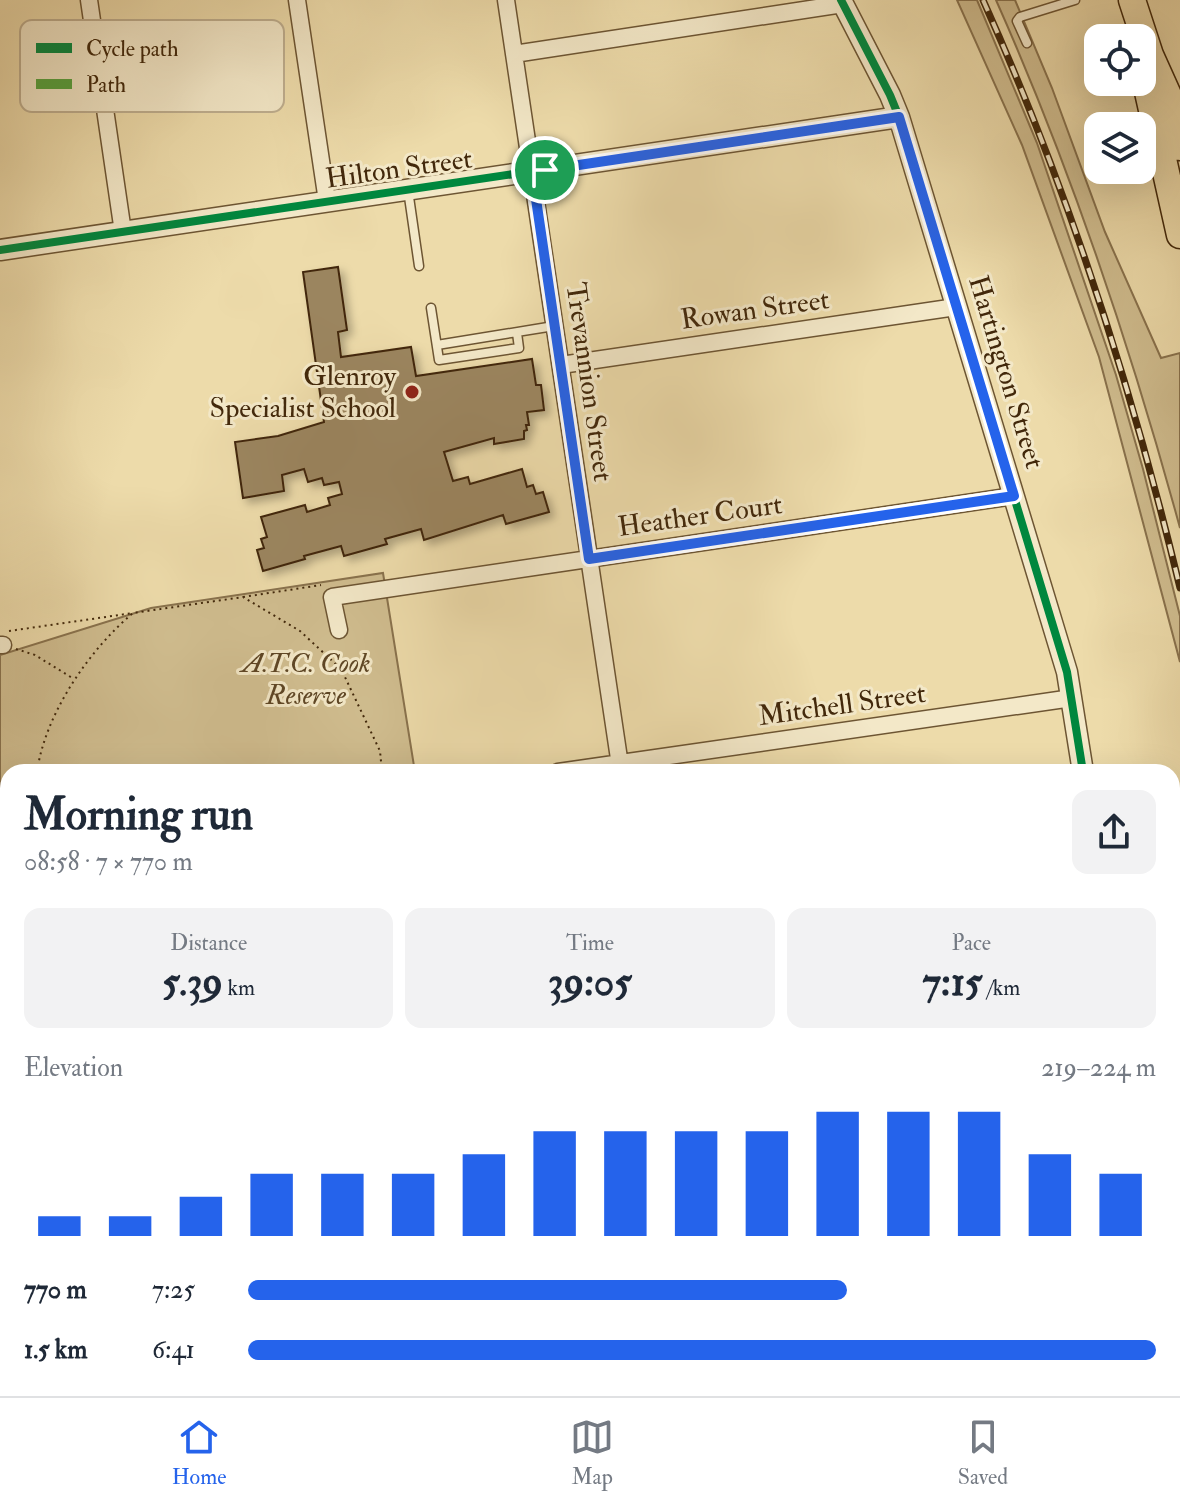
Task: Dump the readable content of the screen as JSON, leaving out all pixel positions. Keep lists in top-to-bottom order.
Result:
{
  "streets": {
    "street": [
      "Hilton Street",
      "Rowan Street",
      "Hartington Street",
      "Trevannion Street",
      "Heather Court",
      "Mitchell Street"
    ]
  },
  "crossings": [
    ["Hilton Street", "Hartington Street"],
    ["Hilton Street", "Trevannion Street"],
    ["Rowan Street", "Hartington Street"],
    ["Rowan Street", "Trevannion Street"],
    ["Hartington Street", "Heather Court"],
    ["Hartington Street", "Mitchell Street"],
    ["Trevannion Street", "Heather Court"]
  ],
  "parks": ["A.T.C. Cook Reserve"],
  "places": ["Glenroy Specialist School"],
  "legend": ["Cycle path", "Path"],
  "page": {
    "heading": ["Morning run", "08:58 · 7 × 770 m"],
    "stats": [
      ["Distance", "5.39 km"],
      ["Time", "39:05"],
      ["Pace", "7:15 /km"]
    ],
    "chart": ["Elevation", "219–224 m"],
    "list": [
      {
        "name": "770 m",
        "note": "7:25"
      },
      {
        "name": "1.5 km",
        "note": "6:41"
      }
    ],
    "tabs": ["Home", "Map", "Saved"]
  }
}
